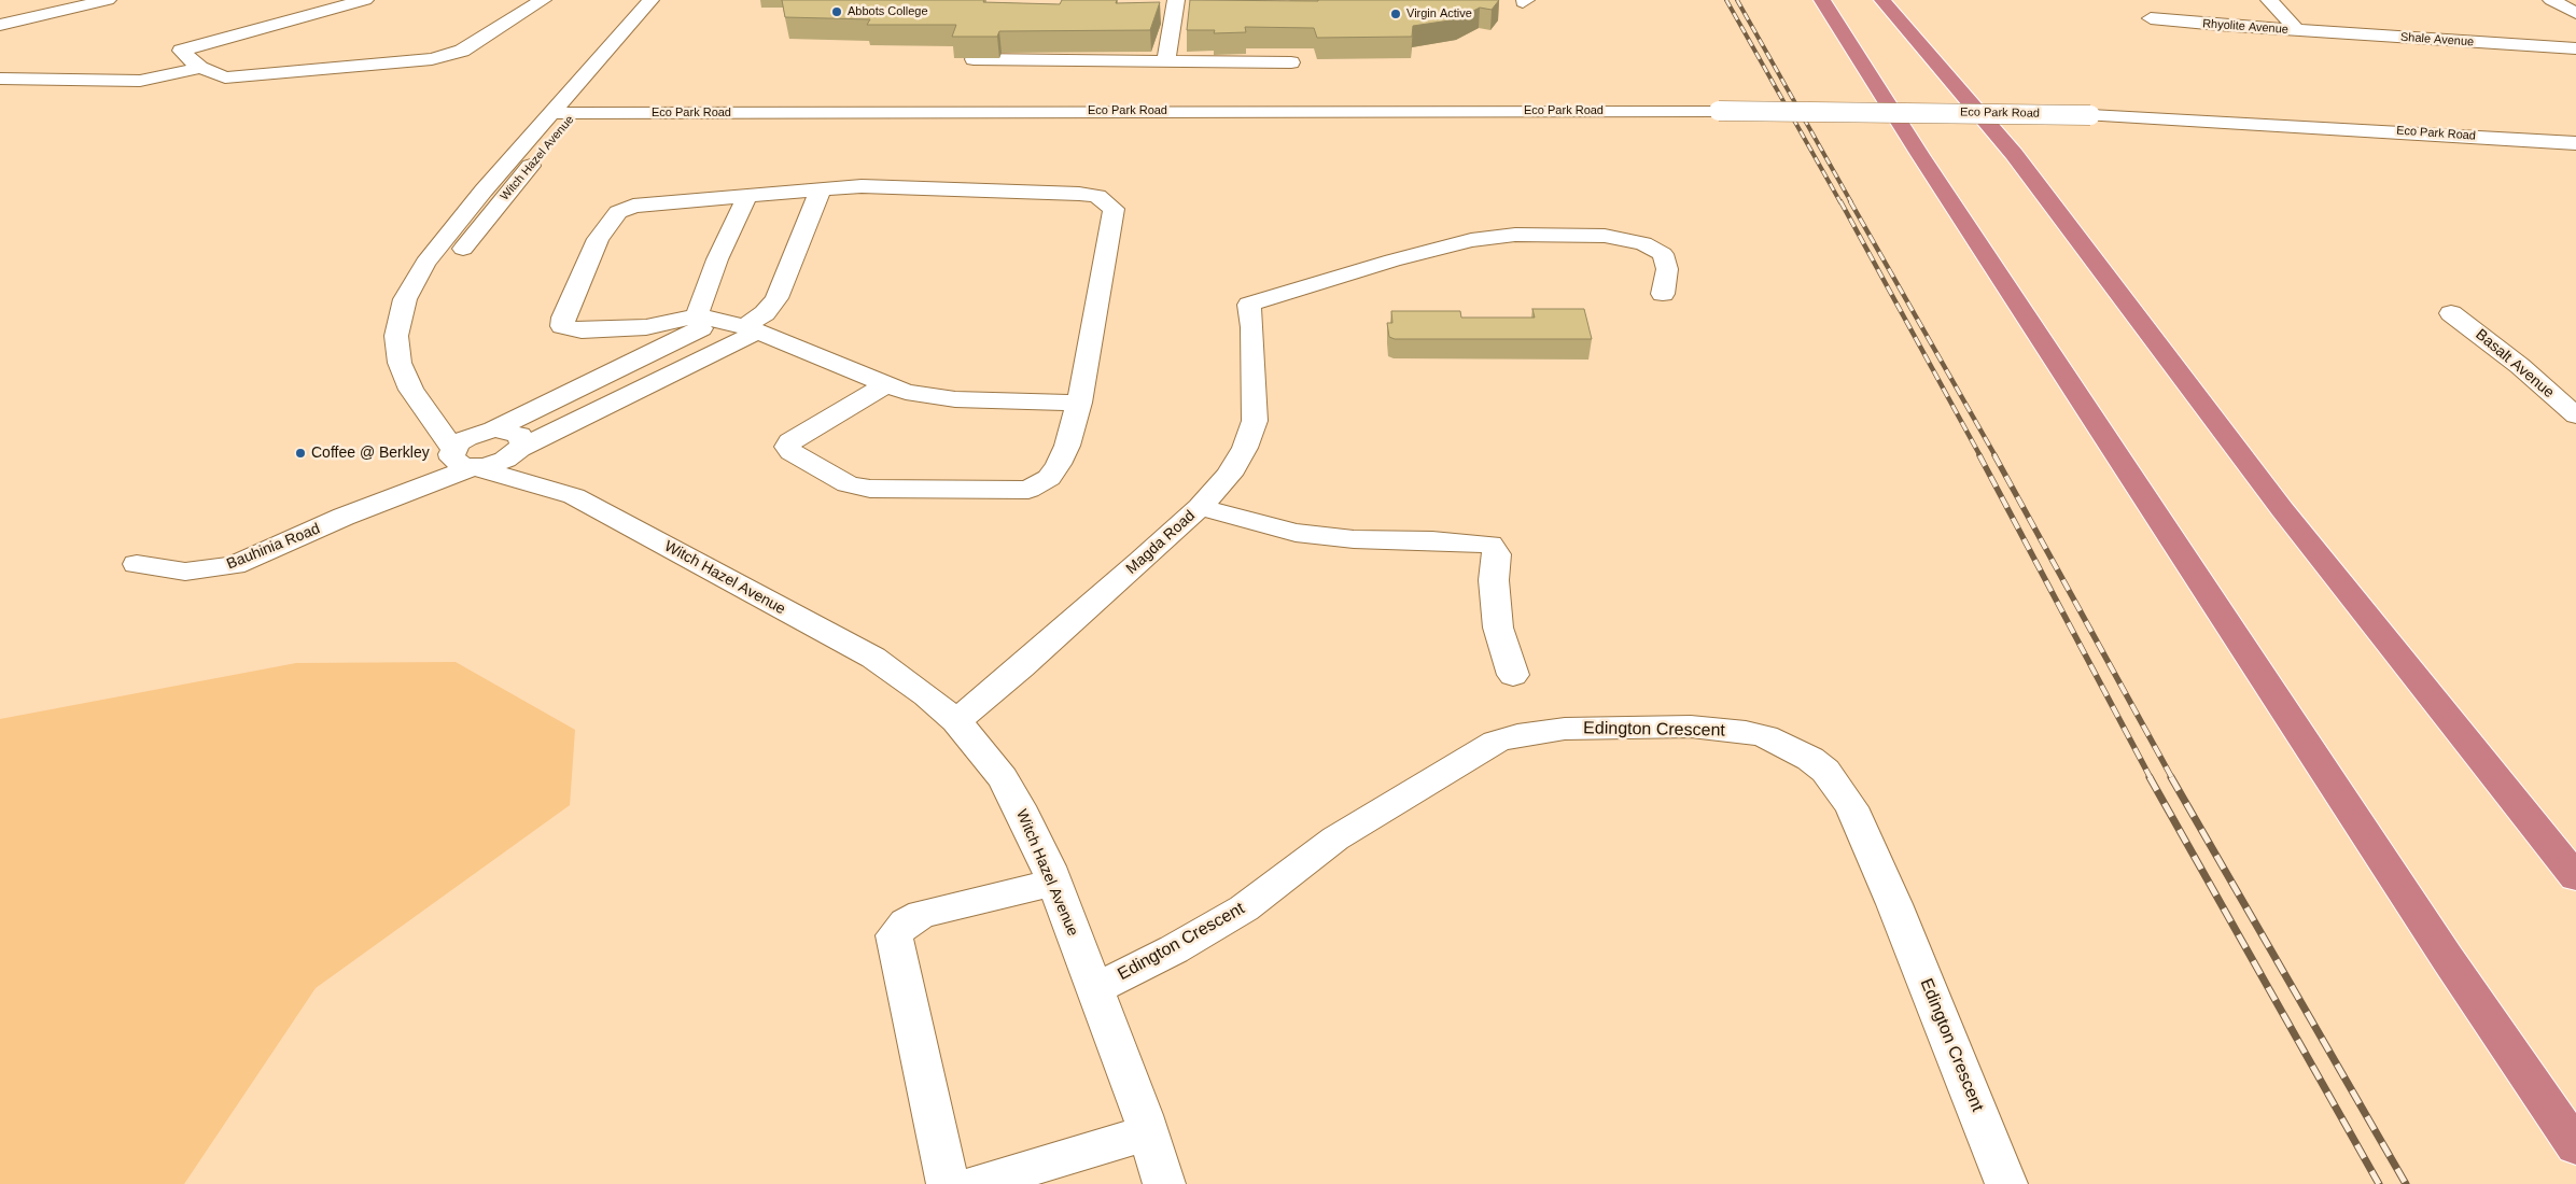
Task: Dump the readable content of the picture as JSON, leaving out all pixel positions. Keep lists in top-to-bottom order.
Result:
{
  "streets": {
    "street": [
      "Rhyolite Avenue",
      "Shale Avenue",
      "Eco Park Road",
      "Witch Hazel Avenue",
      "Basalt Avenue",
      "Magda Road",
      "Bauhinia Road",
      "Edington Crescent"
    ]
  },
  "crossings": [
    ["Rhyolite Avenue", "Shale Avenue"],
    ["Eco Park Road", "Witch Hazel Avenue"],
    ["Witch Hazel Avenue", "Magda Road"],
    ["Witch Hazel Avenue", "Bauhinia Road"],
    ["Witch Hazel Avenue", "Edington Crescent"]
  ],
  "places": ["Abbots College", "Virgin Active", "Coffee @ Berkley"]
}
